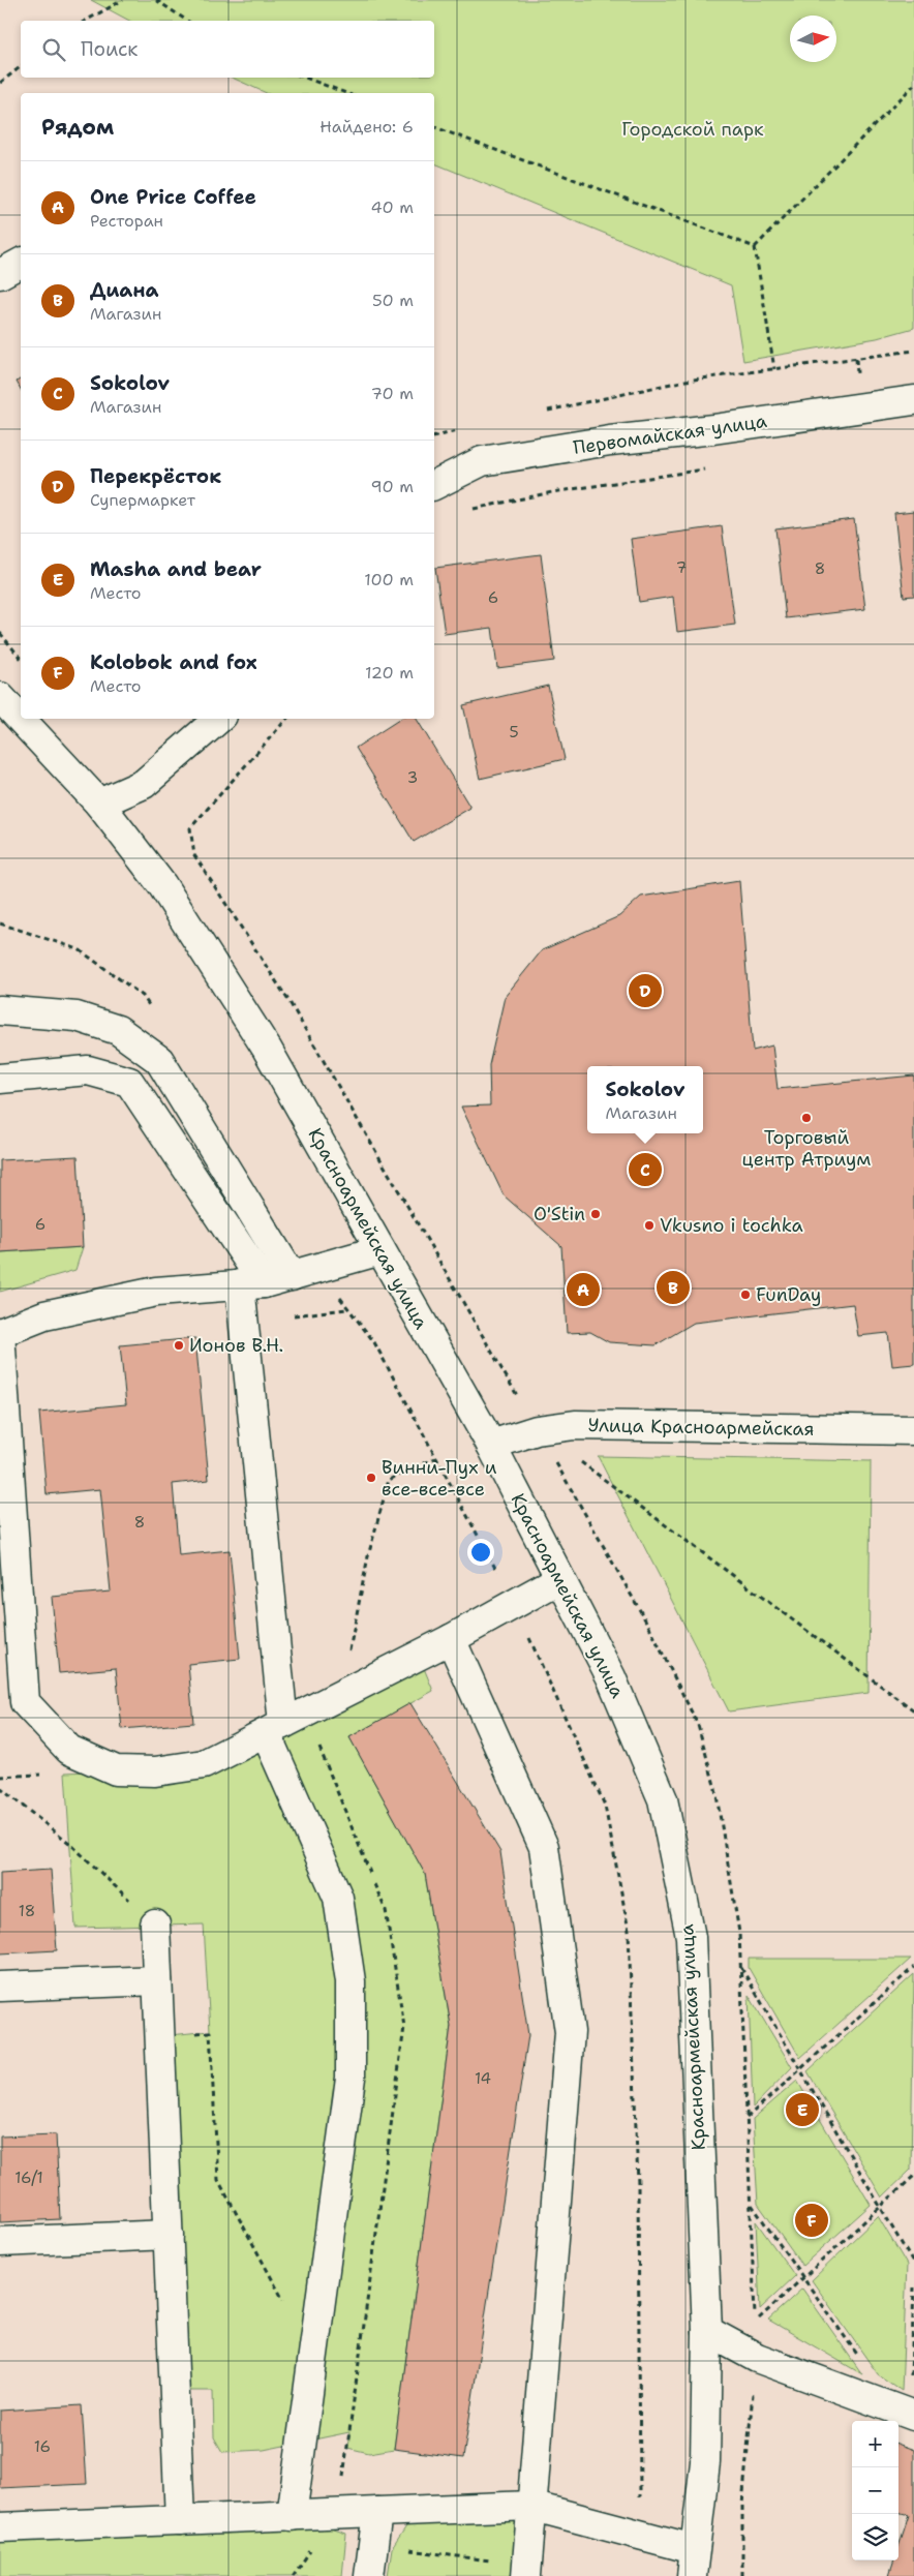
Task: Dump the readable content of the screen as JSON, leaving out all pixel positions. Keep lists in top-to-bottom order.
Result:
{
  "streets": {
    "main road": ["Первомайская улица", "Красноармейская улица", "Улица Красноармейская"]
  },
  "crossings": [
    ["Красноармейская улица", "Улица Красноармейская"]
  ],
  "parks": ["Городской парк"],
  "places": [
    "Торговый центр Атриум",
    "O'Stin",
    "Vkusno i tochka",
    "FunDay",
    "Ионов В.Н.",
    "Винни-Пух и все-все-все"
  ],
  "house_numbers": [
    "7",
    "8",
    "6",
    "5",
    "3",
    "6",
    "8",
    "18",
    "14",
    "16/1",
    "16"
  ],
  "north": "right",
  "page": {
    "search": "Поиск",
    "heading": ["Рядом", "Найдено: 6"],
    "list": [
      {
        "mark": "A",
        "name": "One Price Coffee",
        "note": "Ресторан",
        "value": "40 m"
      },
      {
        "mark": "B",
        "name": "Диана",
        "note": "Магазин",
        "value": "50 m"
      },
      {
        "mark": "C",
        "name": "Sokolov",
        "note": "Магазин",
        "value": "70 m"
      },
      {
        "mark": "D",
        "name": "Перекрёсток",
        "note": "Супермаркет",
        "value": "90 m"
      },
      {
        "mark": "E",
        "name": "Masha and bear",
        "note": "Место",
        "value": "100 m"
      },
      {
        "mark": "F",
        "name": "Kolobok and fox",
        "note": "Место",
        "value": "120 m"
      }
    ],
    "pins": [
      "D",
      "C",
      "B",
      "A",
      "E",
      "F"
    ],
    "popup": ["Sokolov", "Магазин"],
    "map_buttons": ["+", "−"]
  }
}
